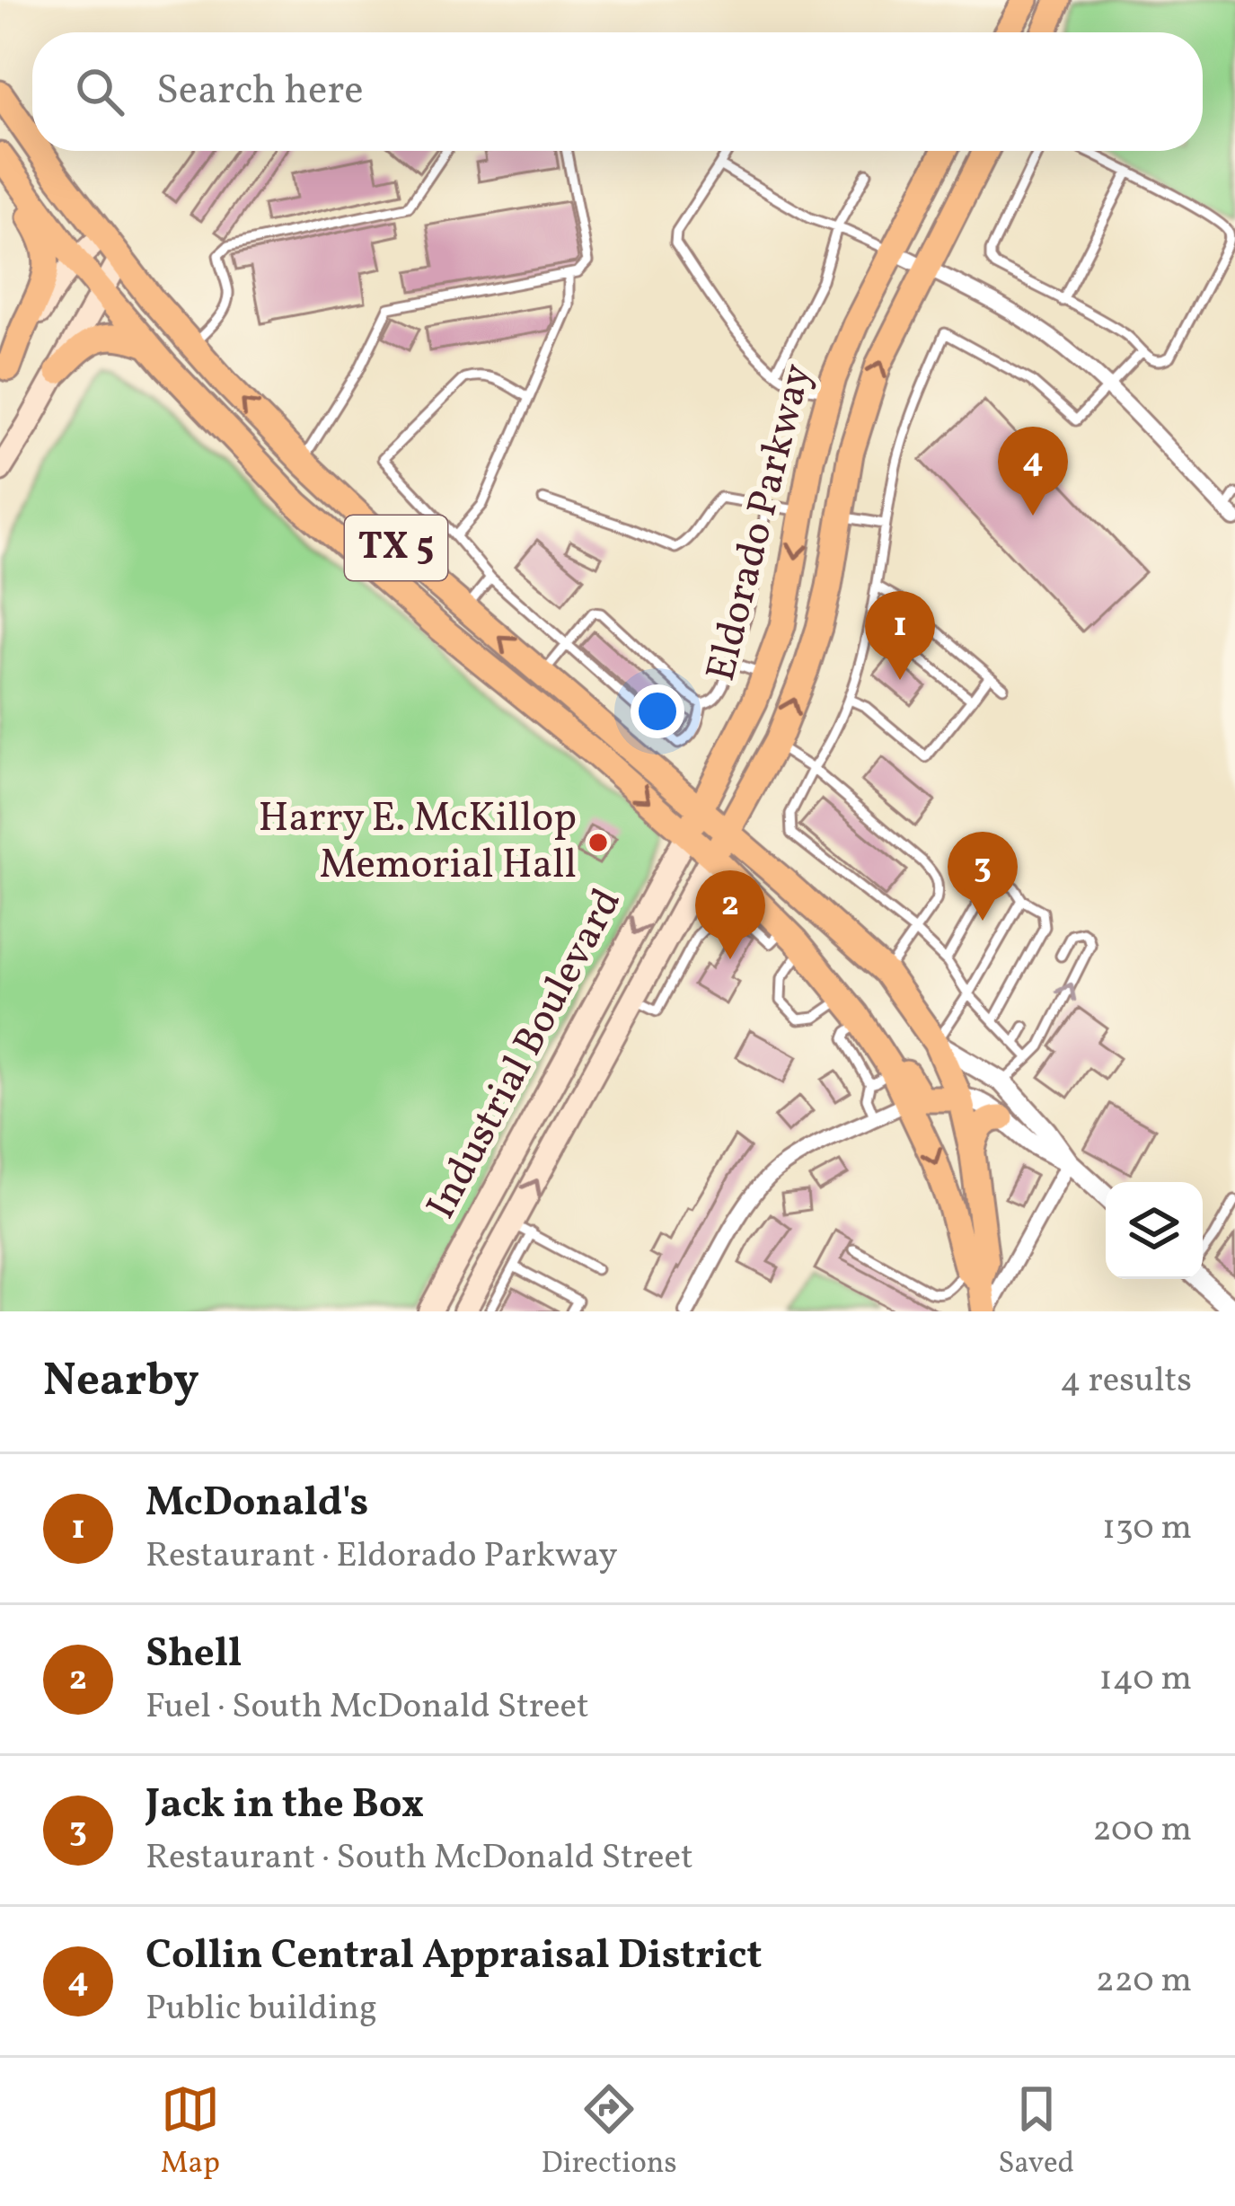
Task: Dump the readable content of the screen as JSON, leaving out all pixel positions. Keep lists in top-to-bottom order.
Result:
{
  "streets": {
    "main road": ["Eldorado Parkway", "TX 5", "Industrial Boulevard"]
  },
  "crossings": [
    ["Eldorado Parkway", "TX 5"],
    ["Eldorado Parkway", "Industrial Boulevard"],
    ["TX 5", "Industrial Boulevard"]
  ],
  "places": ["Harry E. McKillop Memorial Hall"],
  "page": {
    "search": "Search here",
    "pins": [
      "4",
      "1",
      "3",
      "2"
    ],
    "heading": ["Nearby", "4 results"],
    "list": [
      {
        "mark": "1",
        "name": "McDonald's",
        "note": "Restaurant · Eldorado Parkway",
        "value": "130 m"
      },
      {
        "mark": "2",
        "name": "Shell",
        "note": "Fuel · South McDonald Street",
        "value": "140 m"
      },
      {
        "mark": "3",
        "name": "Jack in the Box",
        "note": "Restaurant · South McDonald Street",
        "value": "200 m"
      },
      {
        "mark": "4",
        "name": "Collin Central Appraisal District",
        "note": "Public building",
        "value": "220 m"
      }
    ],
    "nav": ["Map", "Directions", "Saved"]
  }
}
